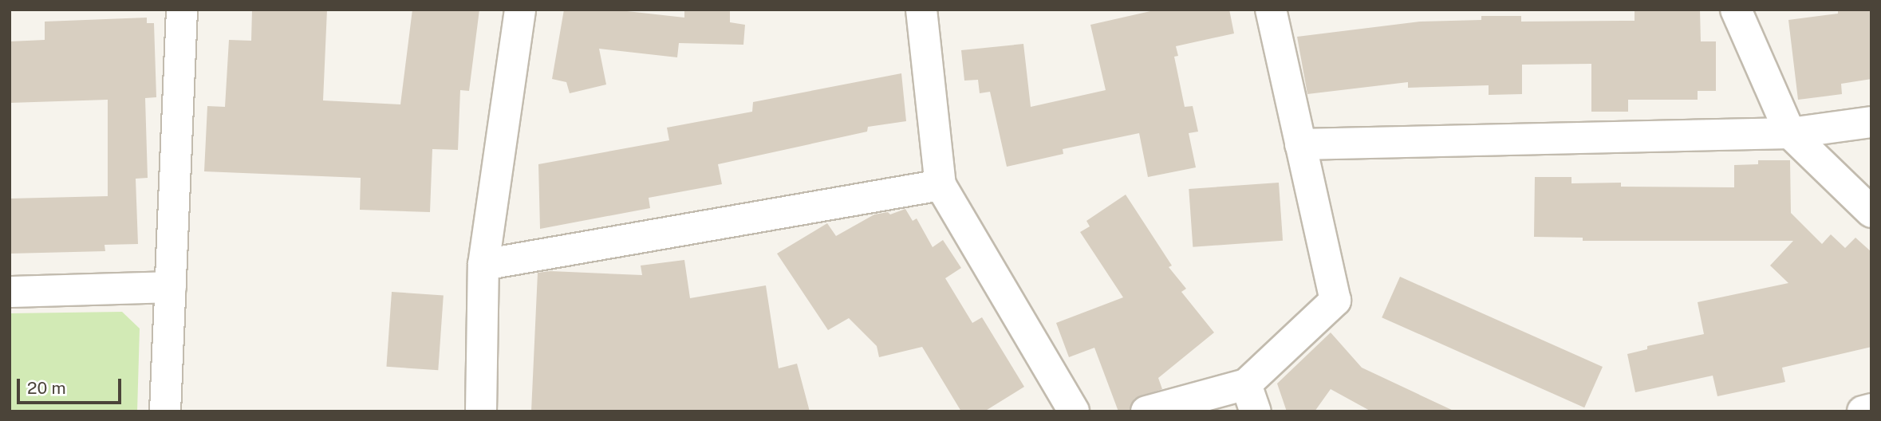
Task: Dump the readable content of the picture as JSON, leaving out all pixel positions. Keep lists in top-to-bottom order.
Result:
{
  "scale_bar": "20 m"
}
